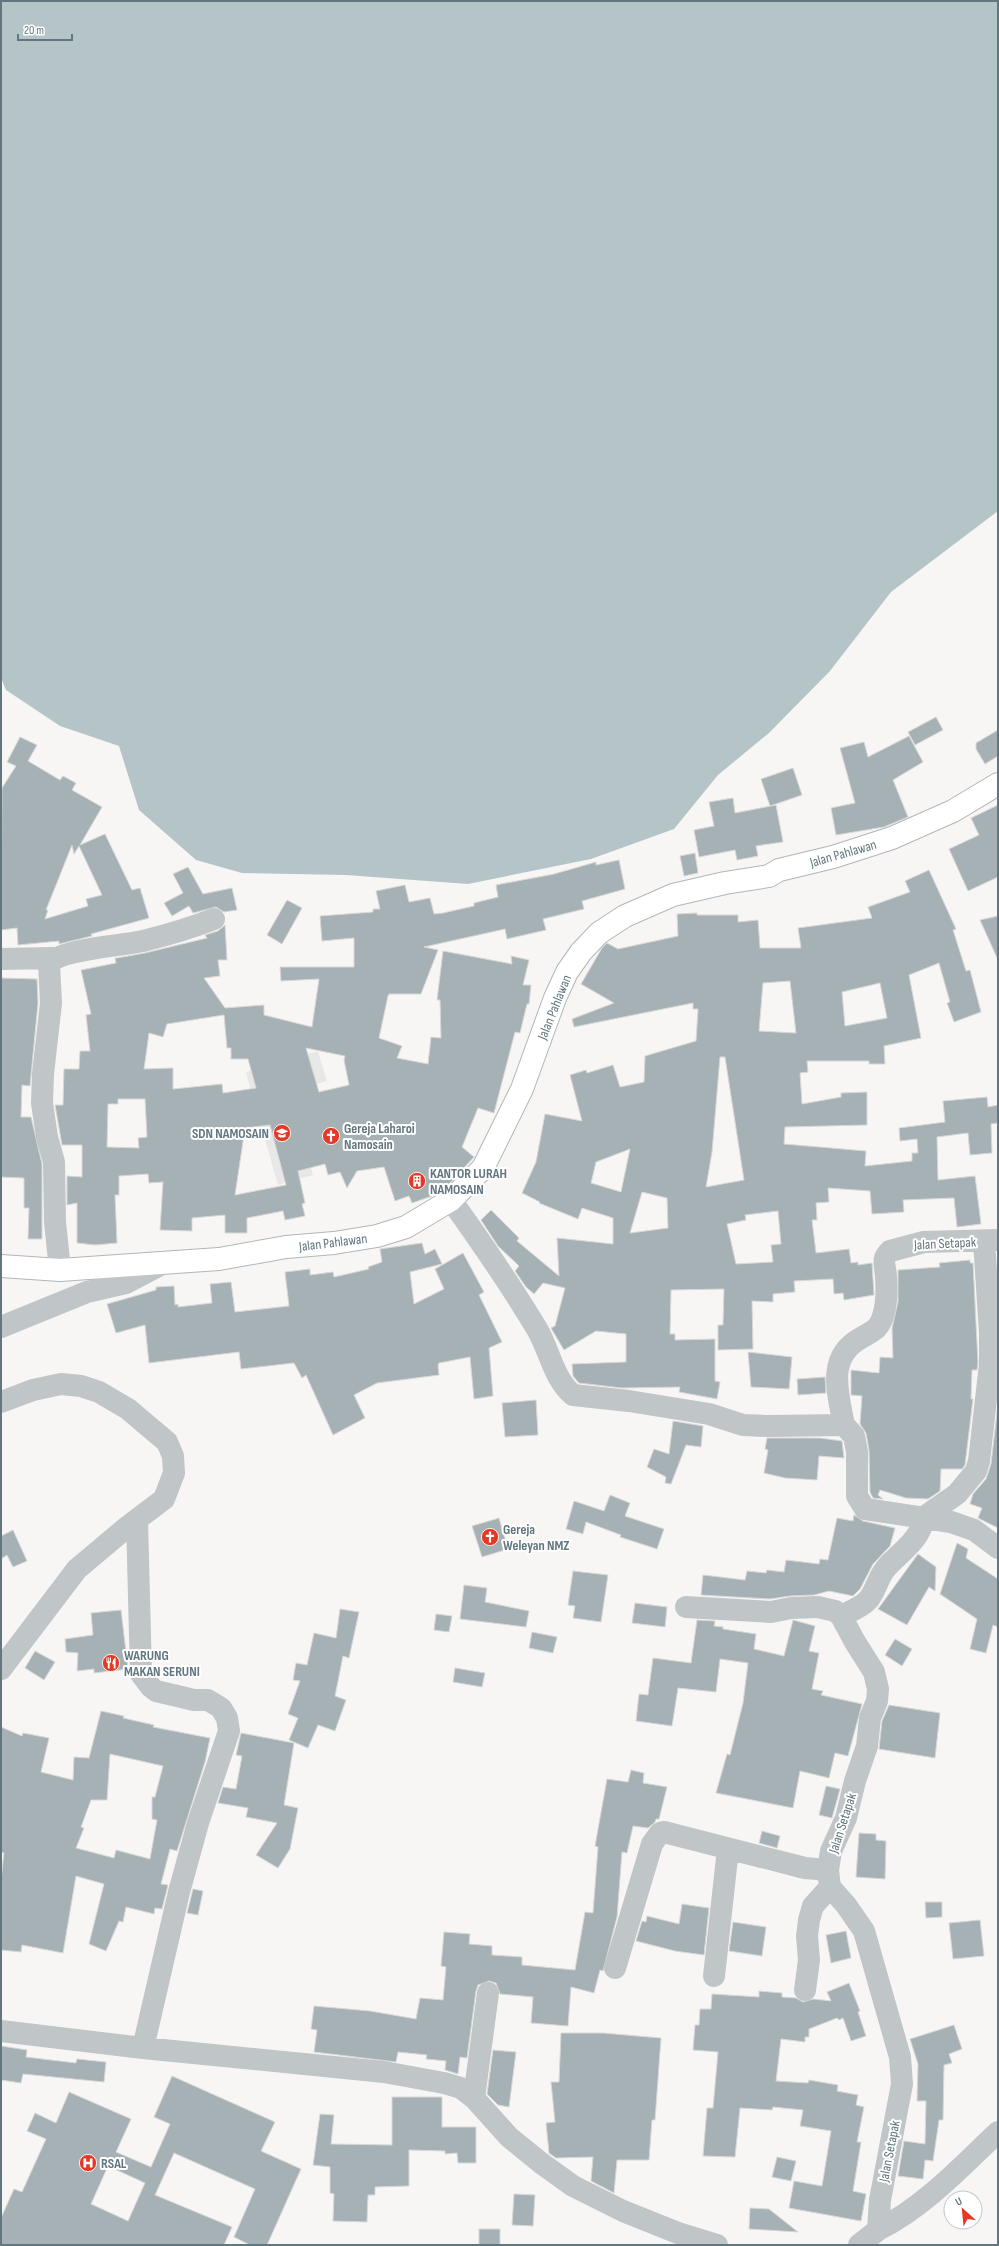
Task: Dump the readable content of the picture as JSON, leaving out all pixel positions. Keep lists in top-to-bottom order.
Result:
{
  "streets": {
    "highway": ["Jalan Pahlawan"],
    "street": ["Jalan Setapak"]
  },
  "places": {
    "school or university": ["SDN NAMOSAIN"],
    "church": ["Gereja Laharoi Namosain", "Gereja Weleyan NMZ"],
    "building": ["KANTOR LURAH NAMOSAIN"],
    "restaurant": ["WARUNG MAKAN SERUNI"],
    "hospital": ["RSAL"]
  },
  "scale_bar": "20 m",
  "north": "top left"
}
